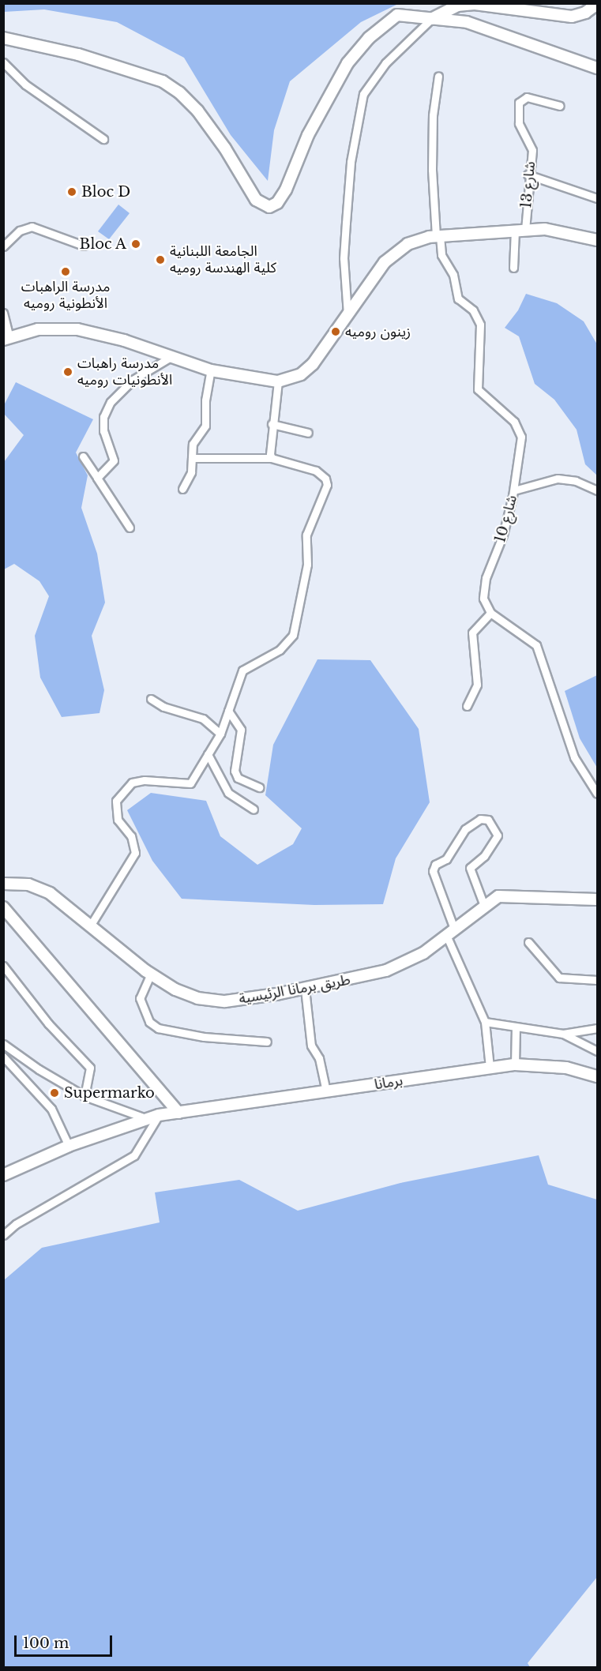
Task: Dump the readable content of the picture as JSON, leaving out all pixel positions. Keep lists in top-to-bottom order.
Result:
{
  "streets": {
    "street": [
      "شارع 13",
      "شارع 10",
      "طريق برمانا الرئيسية",
      "برمانا"
    ]
  },
  "places": [
    "Bloc D",
    "Bloc A",
    "الجامعة اللبنانية كلية الهندسة روميه",
    "مدرسة الراهبات الأنطونية روميه",
    "زينون روميه",
    "مدرسة راهبات الأنطونيات روميه",
    "Supermarko"
  ],
  "scale_bar": "100 m"
}
